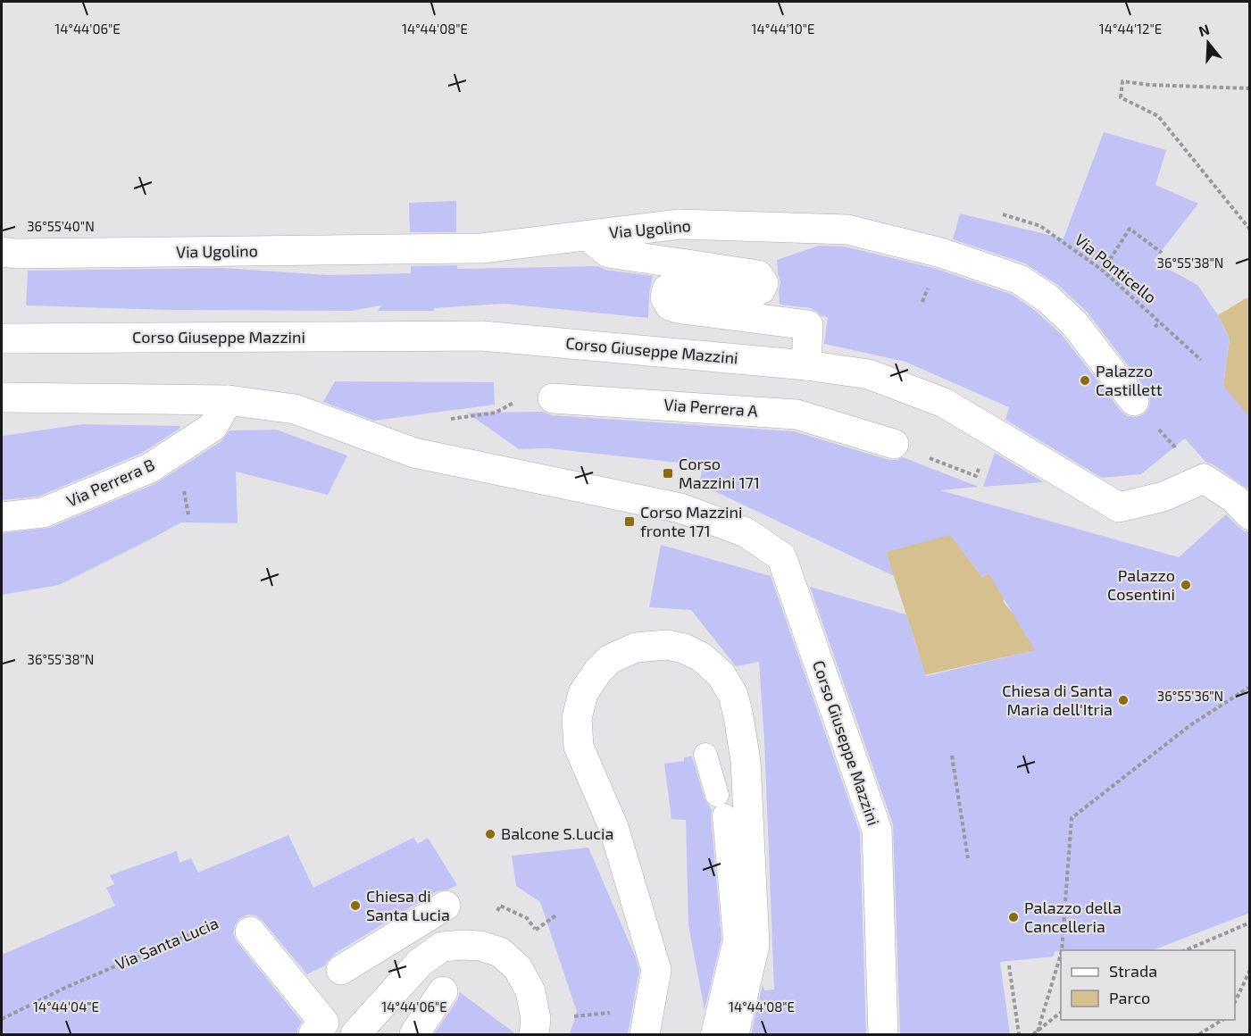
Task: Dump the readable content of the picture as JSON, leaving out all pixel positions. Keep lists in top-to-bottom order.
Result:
{
  "streets": {
    "street": [
      "Via Ugolino",
      "Corso Giuseppe Mazzini",
      "Via Perrera A",
      "Via Perrera B"
    ],
    "path": ["Via Ponticello", "Via Santa Lucia"]
  },
  "crossings": [
    ["Corso Giuseppe Mazzini", "Via Perrera B"]
  ],
  "places": {
    "other": [
      "Palazzo Castillett",
      "Palazzo Cosentini",
      "Chiesa di Santa Maria dell'Itria",
      "Balcone S.Lucia",
      "Chiesa di Santa Lucia",
      "Palazzo della Cancelleria"
    ],
    "transit": ["Corso Mazzini 171", "Corso Mazzini fronte 171"]
  },
  "legend": ["Strada", "Parco"],
  "north": "top",
  "coordinates": [
    "14°44'06\"E",
    "14°44'08\"E",
    "14°44'10\"E",
    "14°44'12\"E",
    "36°55'40\"N",
    "36°55'38\"N",
    "36°55'36\"N",
    "14°44'04\"E"
  ]
}
